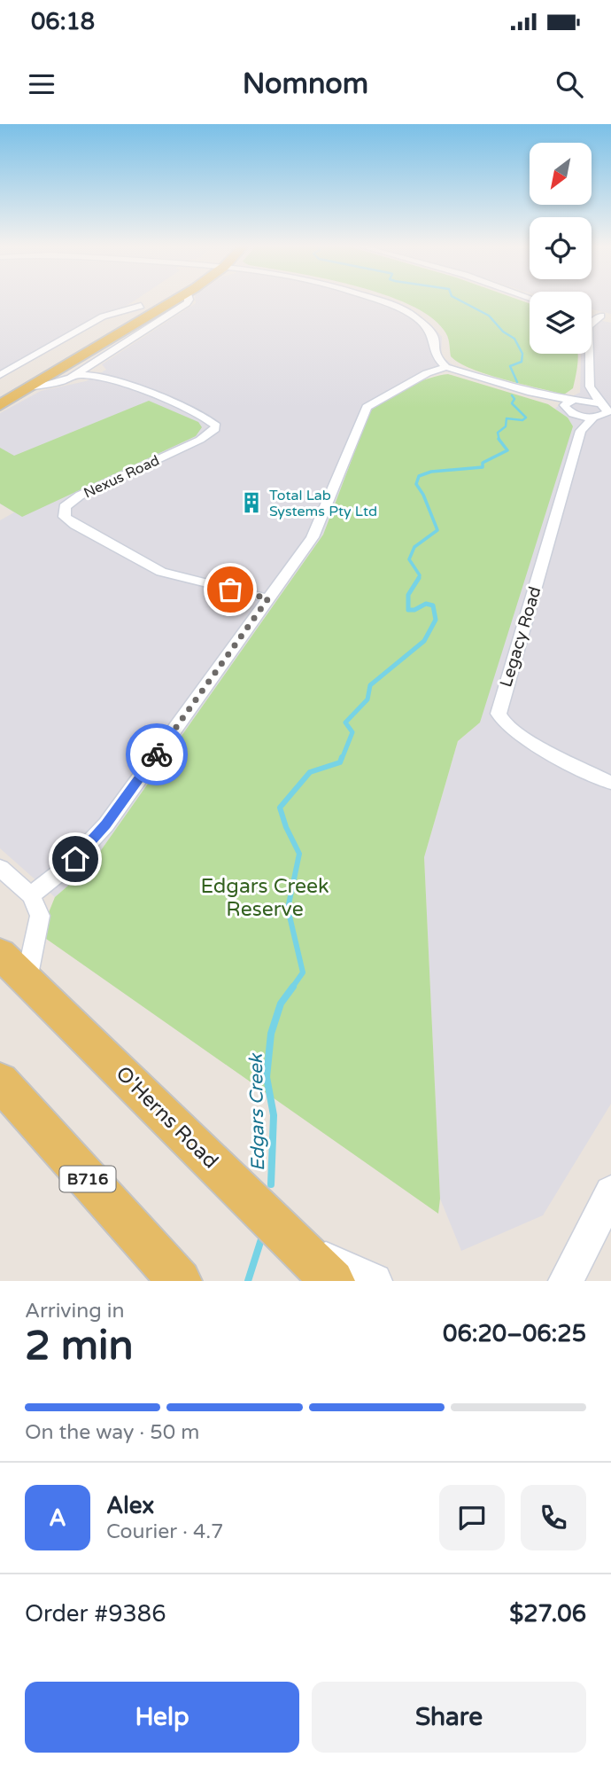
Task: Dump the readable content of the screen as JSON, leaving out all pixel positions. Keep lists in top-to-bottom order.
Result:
{
  "streets": {
    "main road": ["O'Herns Road", "B716"],
    "street": ["Nexus Road", "Legacy Road"]
  },
  "water": ["Edgars Creek"],
  "parks": ["Edgars Creek Reserve"],
  "places": {
    "building": ["Total Lab Systems Pty Ltd"]
  },
  "north": "bottom left",
  "page": {
    "status": "06:18",
    "header": "Nomnom",
    "heading": ["2 min", "Arriving in", "06:20–06:25"],
    "panel": [
      "Alex",
      "Courier · 4.7",
      "Order #9386",
      "$27.06"
    ],
    "bar": "On the way · 50 m",
    "round": "A",
    "buttons": ["Help", "Share"]
  }
}
